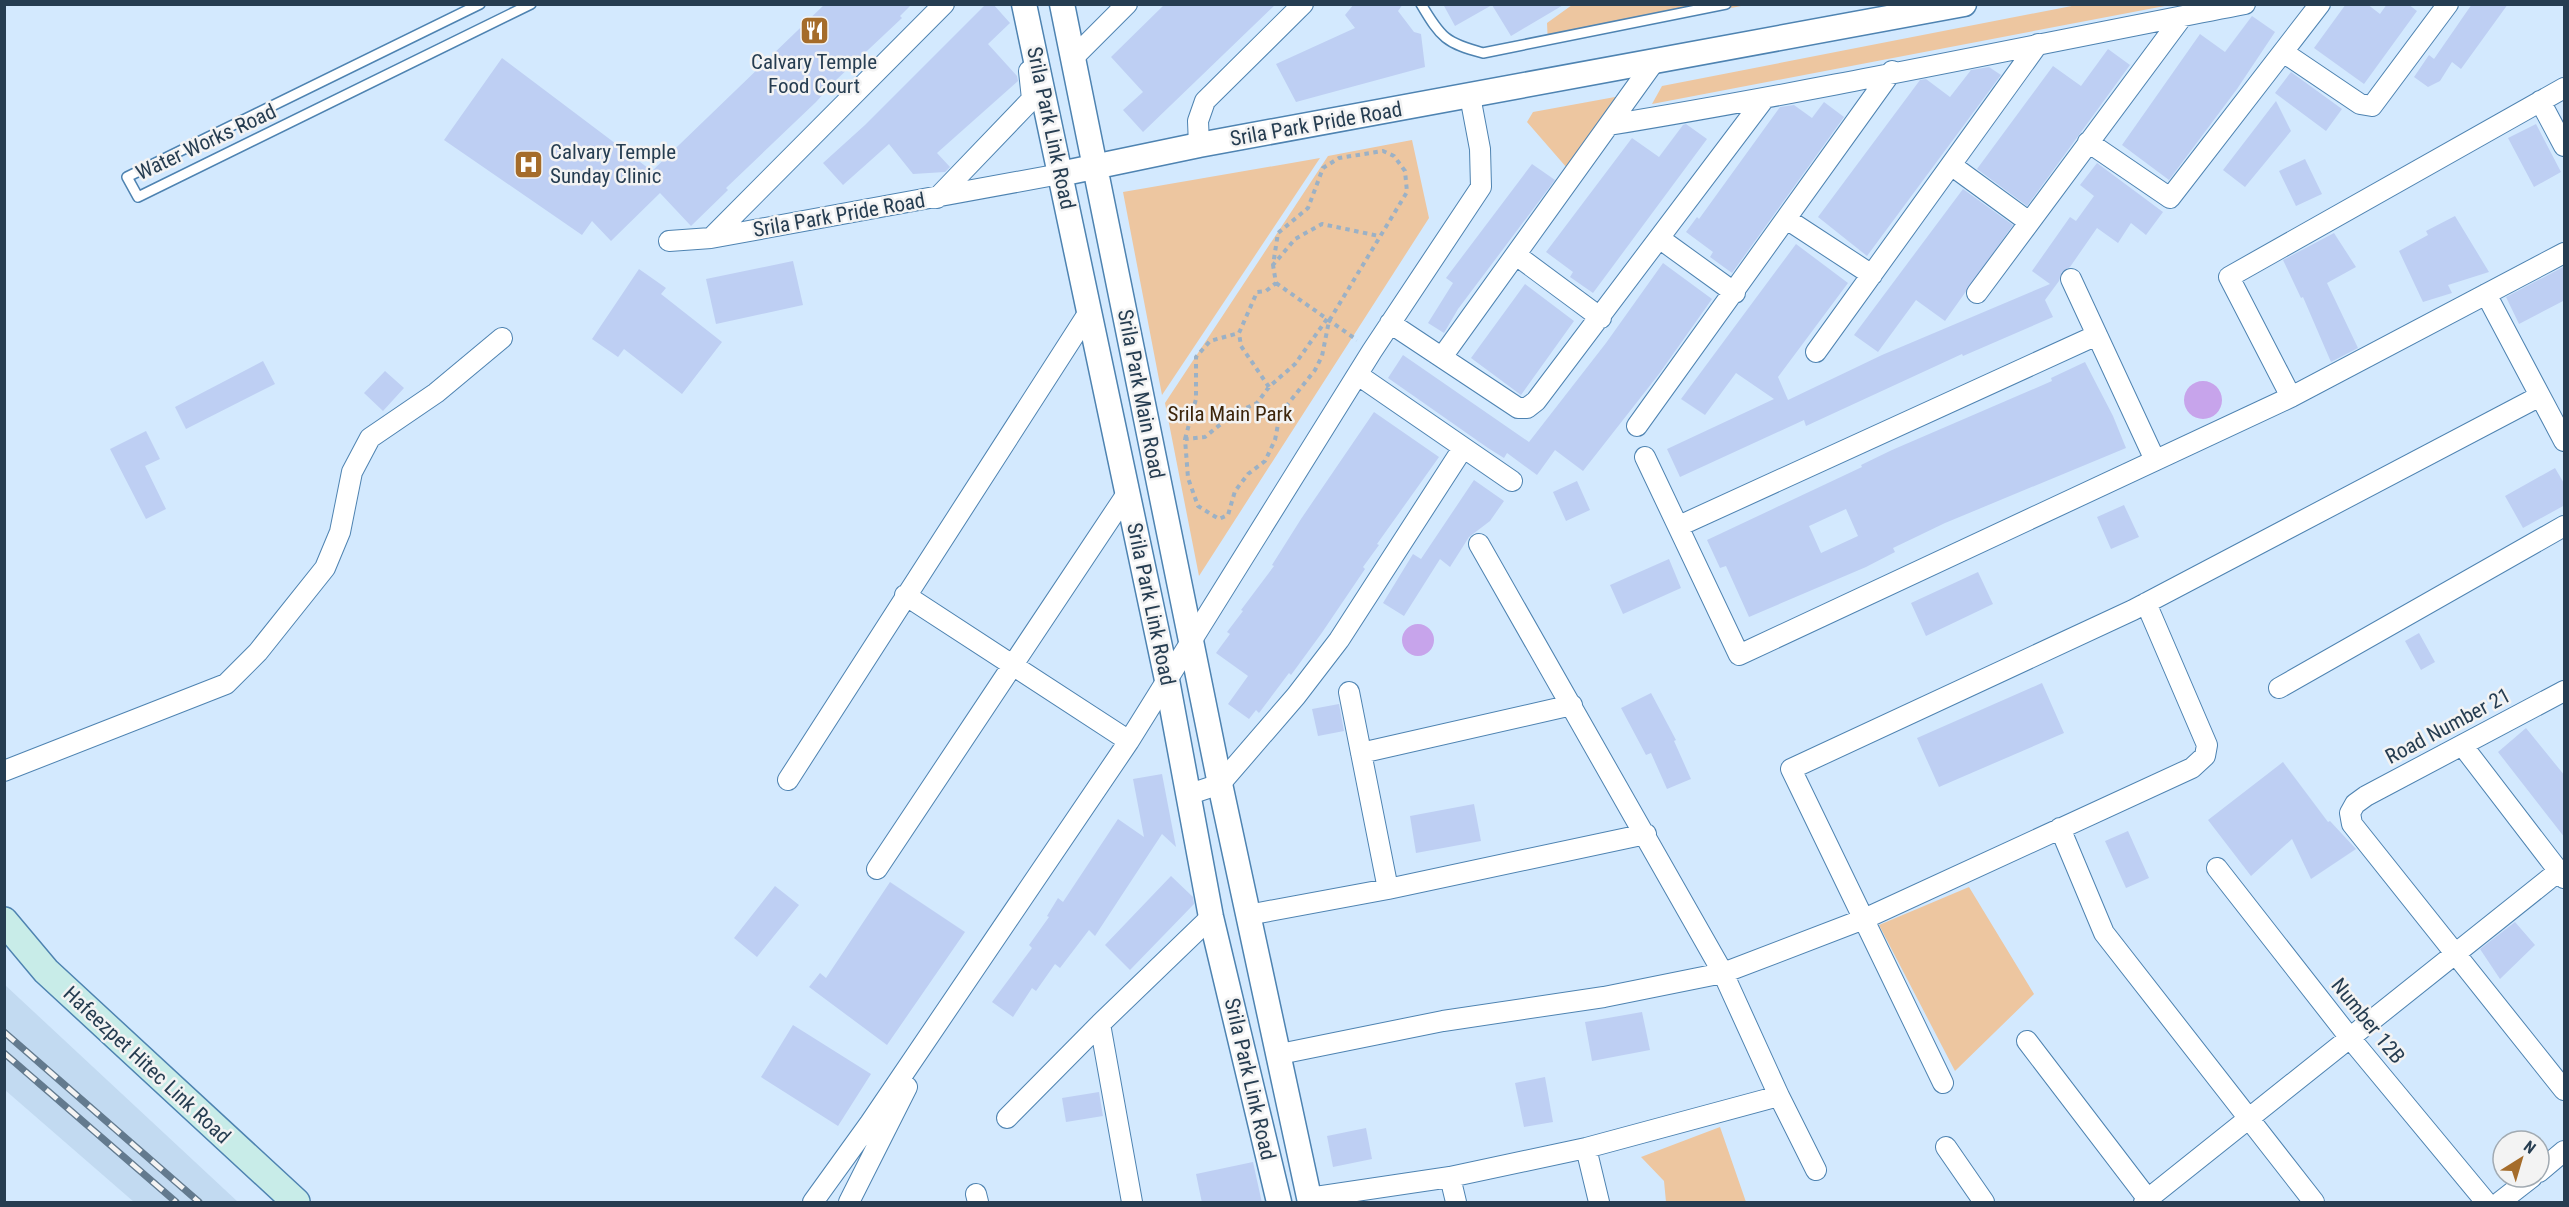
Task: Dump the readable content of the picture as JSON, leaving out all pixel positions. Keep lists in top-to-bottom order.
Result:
{
  "streets": {
    "main road": ["Hafeezpet Hitec Link Road"],
    "street": [
      "Srila Park Pride Road",
      "Srila Park Link Road",
      "Srila Park Main Road",
      "Road Number 21",
      "Number 12B"
    ],
    "lane": ["Water Works Road"]
  },
  "crossings": [
    ["Srila Park Pride Road", "Srila Park Link Road"],
    ["Srila Park Pride Road", "Srila Park Main Road"],
    ["Srila Park Link Road", "Srila Park Main Road"]
  ],
  "parks": ["Srila Main Park"],
  "places": {
    "restaurant": ["Calvary Temple Food Court"],
    "hospital": ["Calvary Temple Sunday Clinic"]
  },
  "north": "top right"
}
